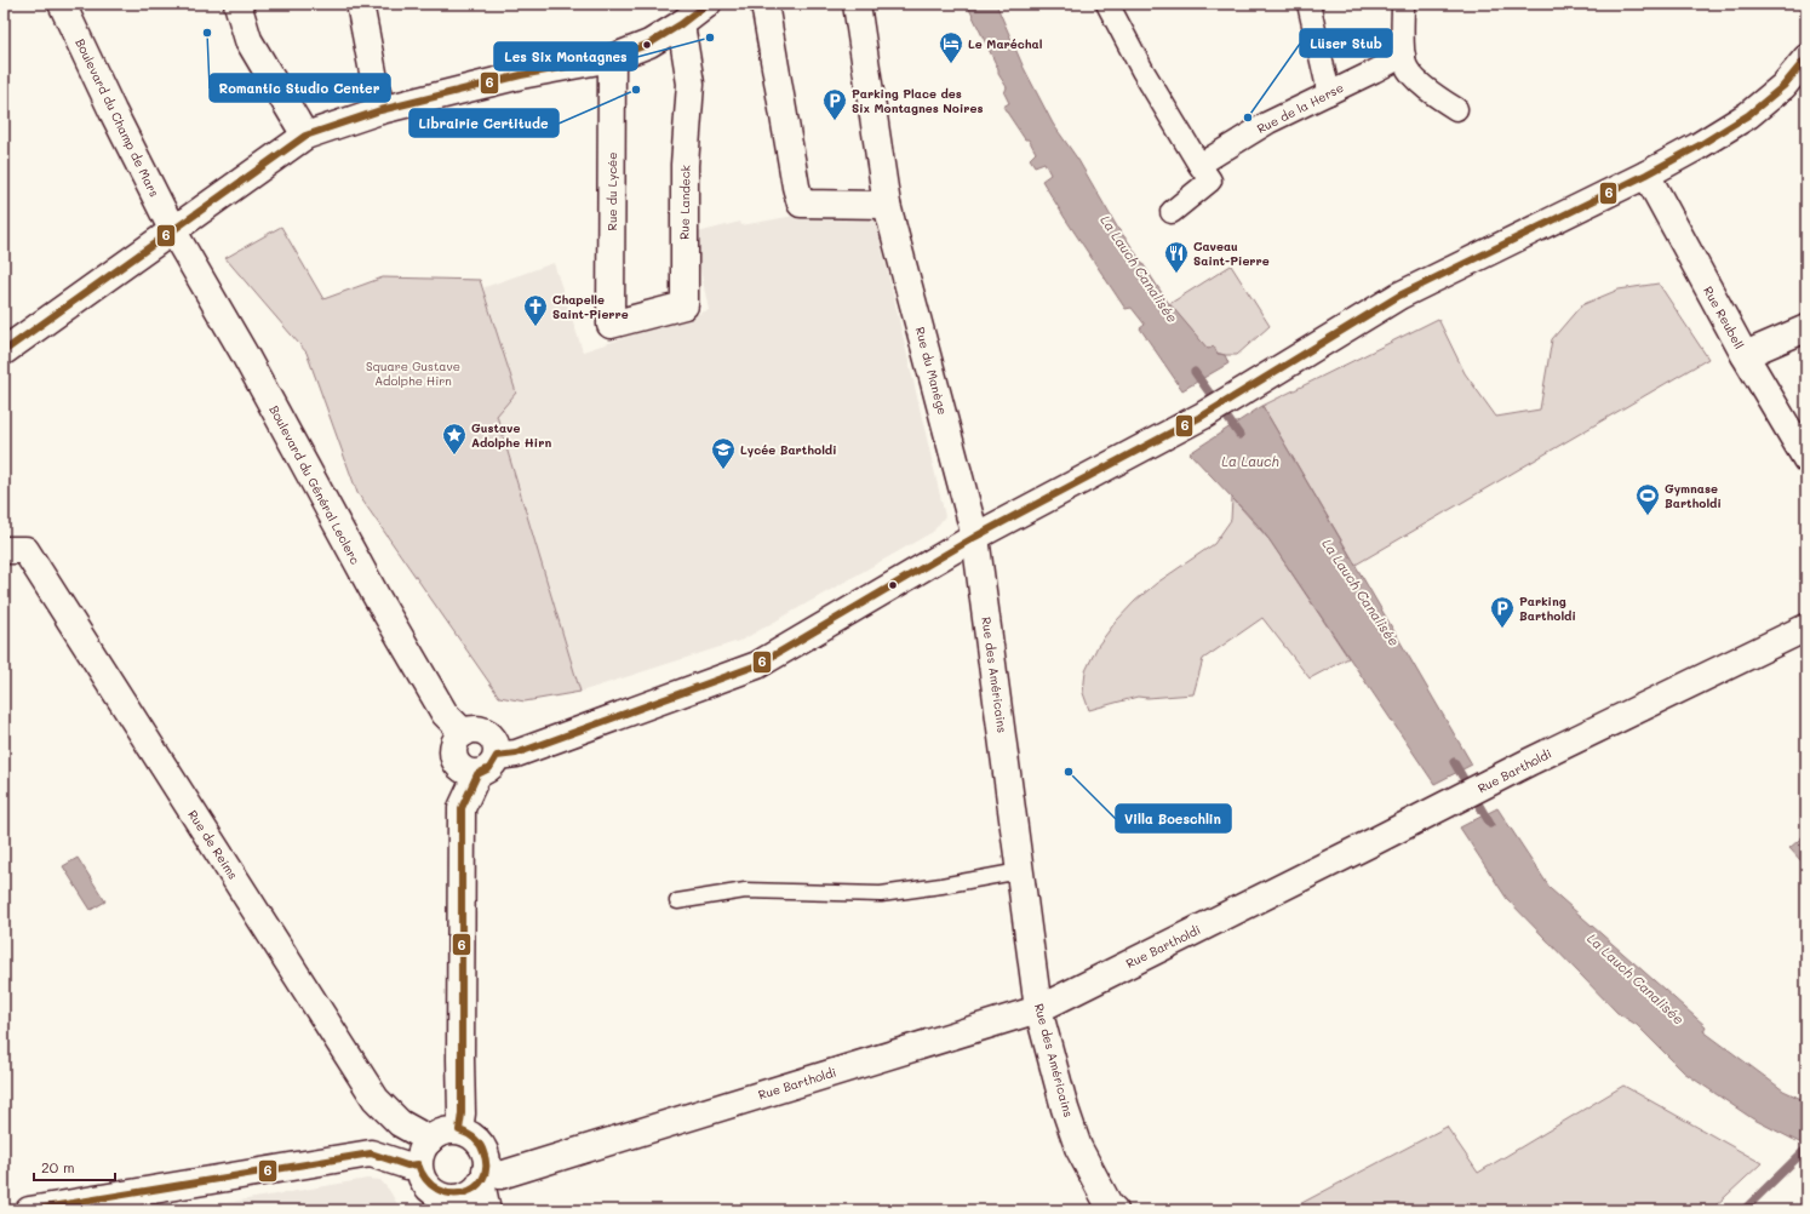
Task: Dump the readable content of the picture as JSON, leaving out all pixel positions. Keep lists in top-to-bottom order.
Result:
{
  "streets": {
    "street": [
      "Rue de la Herse",
      "Boulevard du Champ de Mars",
      "Rue du Lycée",
      "Rue Landeck",
      "Rue Reubell",
      "Rue du Manège",
      "Boulevard du Général Leclerc",
      "Rue des Américains",
      "Rue Bartholdi",
      "Rue de Reims"
    ]
  },
  "crossings": [
    ["Boulevard du Champ de Mars", "Boulevard du Général Leclerc"],
    ["Rue du Lycée", "Rue Landeck"],
    ["Rue du Manège", "Rue des Américains"],
    ["Rue des Américains", "Rue Bartholdi"],
    ["Rue Bartholdi", "Rue de Reims"]
  ],
  "water": ["La Lauch Canalisée", "La Lauch"],
  "parks": ["Square Gustave Adolphe Hirn"],
  "places": {
    "other": [
      "Romantic Studio Center",
      "Les Six Montagnes",
      "Librairie Certitude",
      "Lüser Stub",
      "Villa Boeschlin"
    ],
    "hotel": ["Le Maréchal"],
    "parking": ["Parking Place des Six Montagnes Noires", "Parking Bartholdi"],
    "restaurant": ["Caveau Saint-Pierre"],
    "church": ["Chapelle Saint-Pierre"],
    "place": ["Gustave Adolphe Hirn"],
    "school or university": ["Lycée Bartholdi"],
    "sports": ["Gymnase Bartholdi"]
  },
  "lines": ["transit line 6"],
  "scale_bar": "20 m"
}
